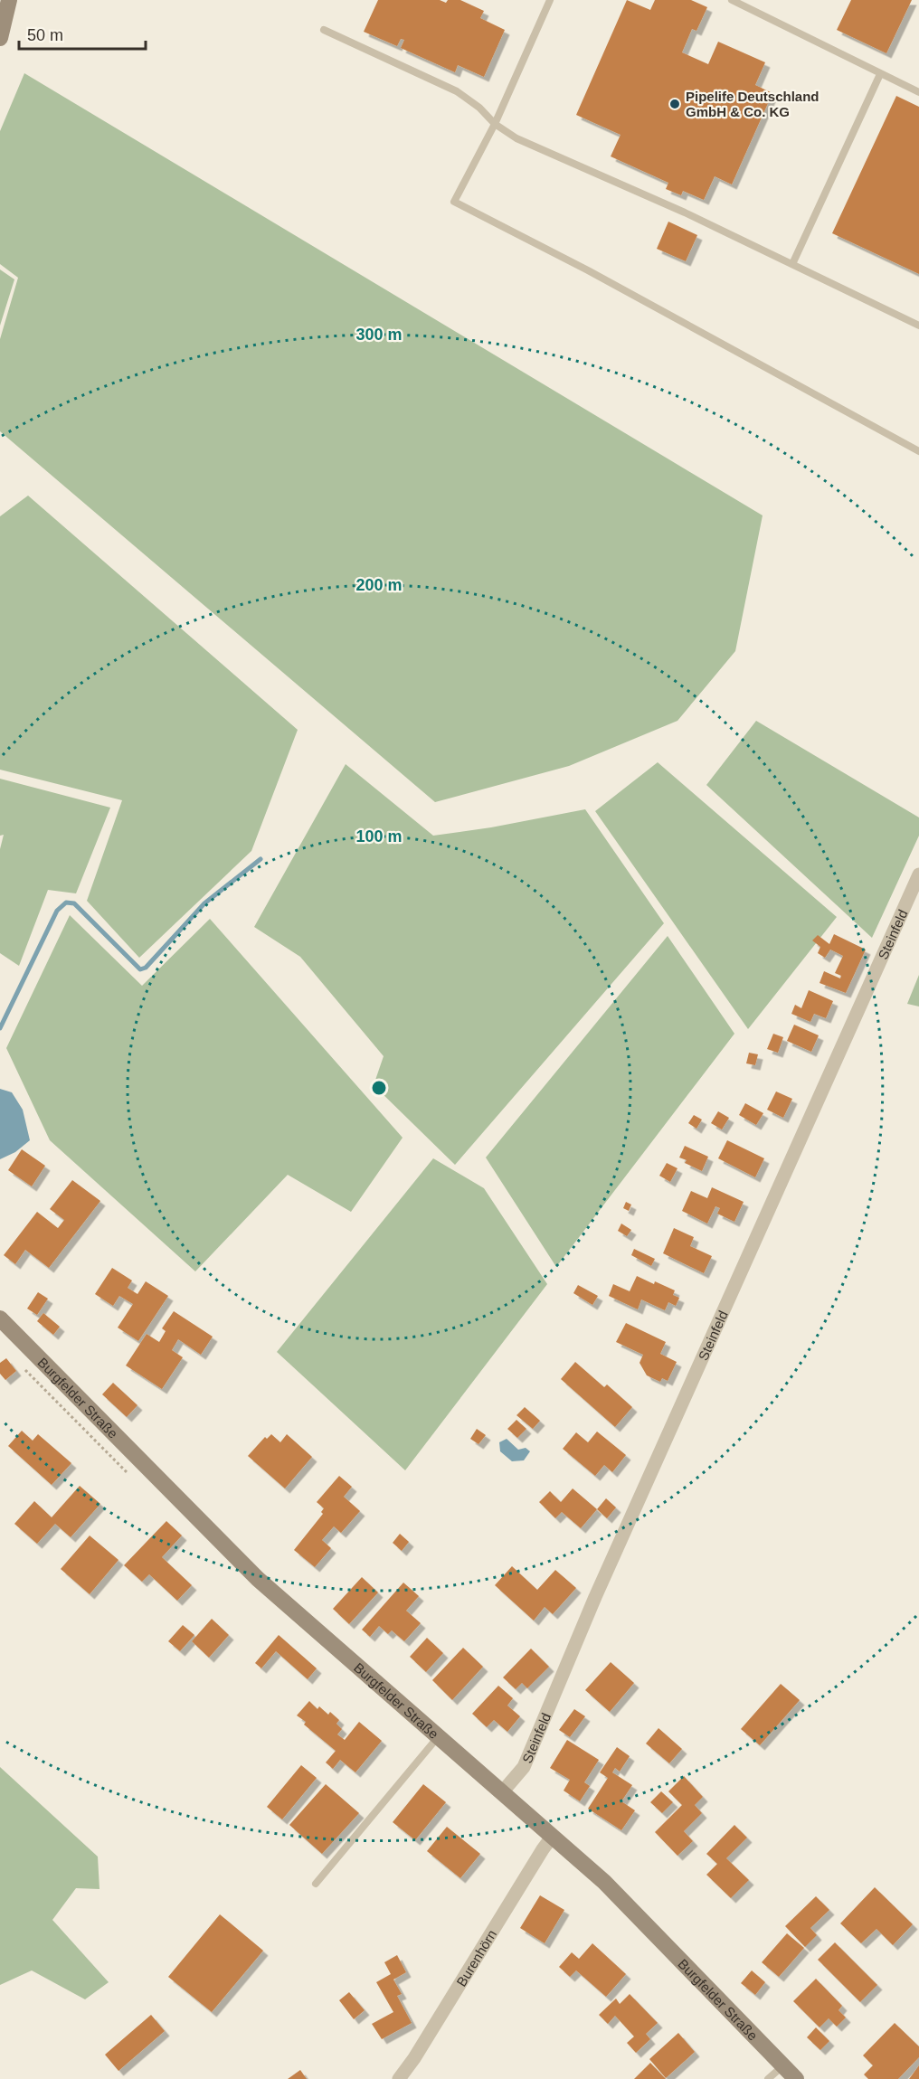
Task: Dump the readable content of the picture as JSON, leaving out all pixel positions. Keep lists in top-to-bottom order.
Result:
{
  "streets": {
    "street": ["Steinfeld", "Burgfelder Straße", "Burenhörn"]
  },
  "crossings": [
    ["Steinfeld", "Burgfelder Straße"],
    ["Burgfelder Straße", "Burenhörn"]
  ],
  "places": ["Pipelife Deutschland GmbH & Co. KG"],
  "scale_bar": "50 m",
  "rings": ["300 m", "200 m", "100 m"]
}
